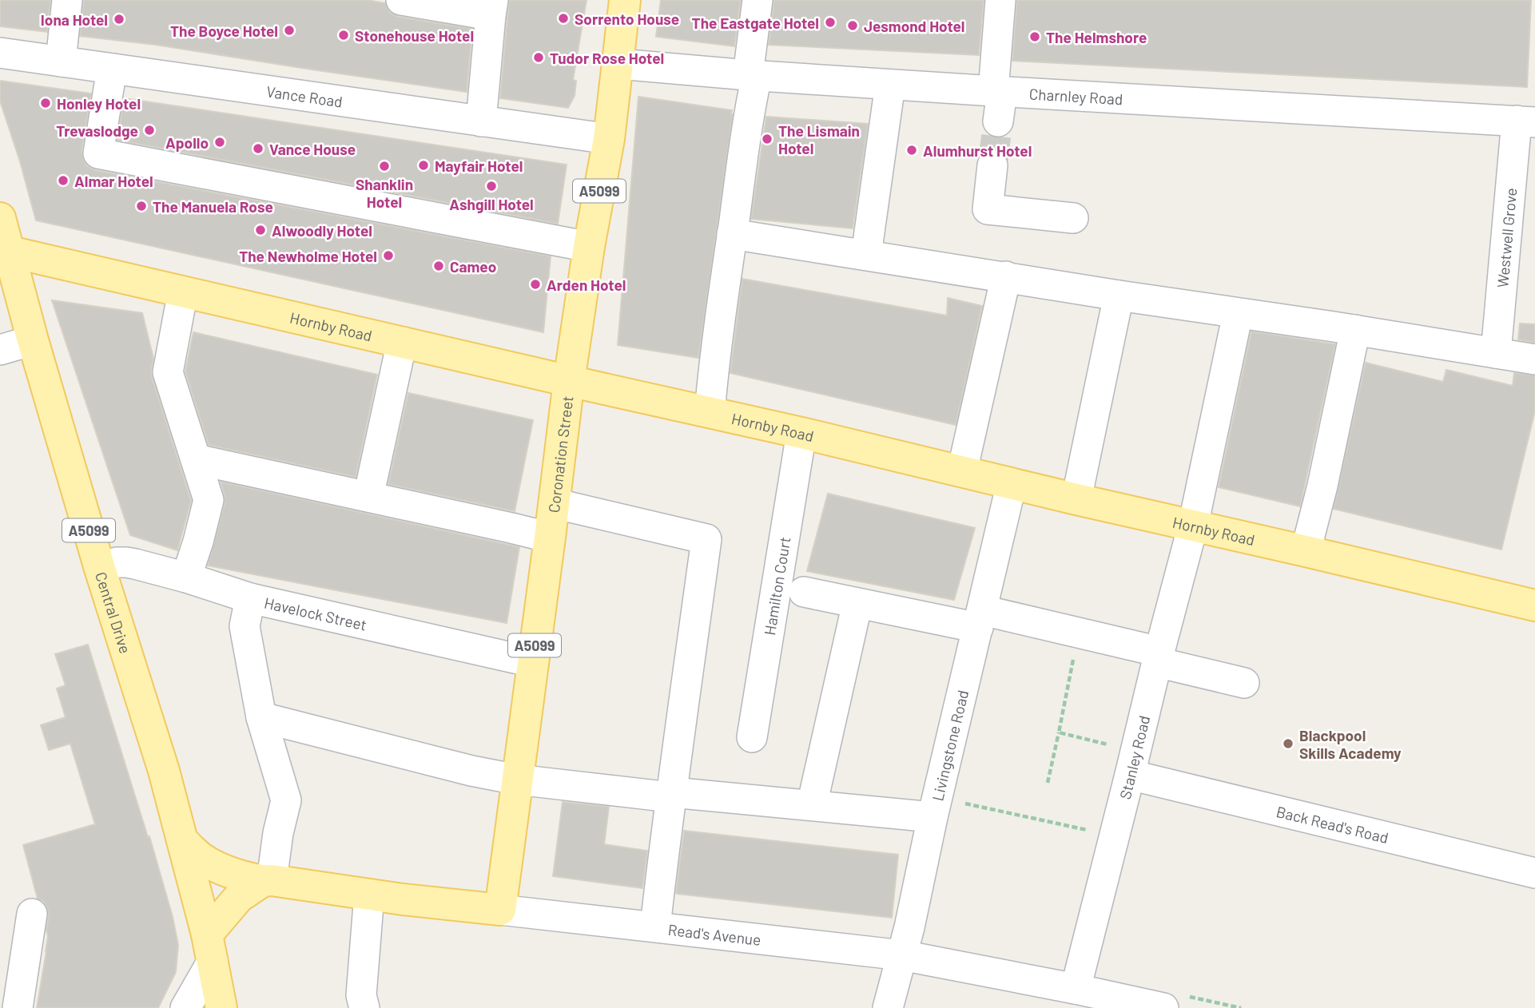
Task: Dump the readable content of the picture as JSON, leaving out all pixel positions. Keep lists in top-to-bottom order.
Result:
{
  "streets": {
    "main road": [
      "A5099",
      "Hornby Road",
      "Coronation Street",
      "Central Drive",
      "Read's Avenue"
    ],
    "street": [
      "Vance Road",
      "Charnley Road",
      "Westwell Grove",
      "Hamilton Court",
      "Havelock Street",
      "Livingstone Road",
      "Stanley Road",
      "Back Read's Road"
    ]
  },
  "crossings": [
    ["Vance Road", "Coronation Street"],
    ["Charnley Road", "Westwell Grove"],
    ["Charnley Road", "Coronation Street"],
    ["Hornby Road", "Coronation Street"],
    ["Hornby Road", "Hamilton Court"],
    ["Hornby Road", "Central Drive"],
    ["Hornby Road", "Livingstone Road"],
    ["Hornby Road", "Stanley Road"],
    ["Coronation Street", "Havelock Street"],
    ["Coronation Street", "Read's Avenue"],
    ["Central Drive", "Havelock Street"],
    ["Central Drive", "Read's Avenue"],
    ["Livingstone Road", "Read's Avenue"],
    ["Stanley Road", "Back Read's Road"],
    ["Stanley Road", "Read's Avenue"]
  ],
  "places": [
    "Sorrento House",
    "Iona Hotel",
    "The Eastgate Hotel",
    "Jesmond Hotel",
    "The Boyce Hotel",
    "Stonehouse Hotel",
    "The Helmshore",
    "Tudor Rose Hotel",
    "Honley Hotel",
    "Trevaslodge",
    "The Lismain Hotel",
    "Apollo",
    "Vance House",
    "Alumhurst Hotel",
    "Mayfair Hotel",
    "Shanklin Hotel",
    "Almar Hotel",
    "Ashgill Hotel",
    "The Manuela Rose",
    "Alwoodly Hotel",
    "The Newholme Hotel",
    "Cameo",
    "Arden Hotel",
    "Blackpool Skills Academy"
  ]
}
